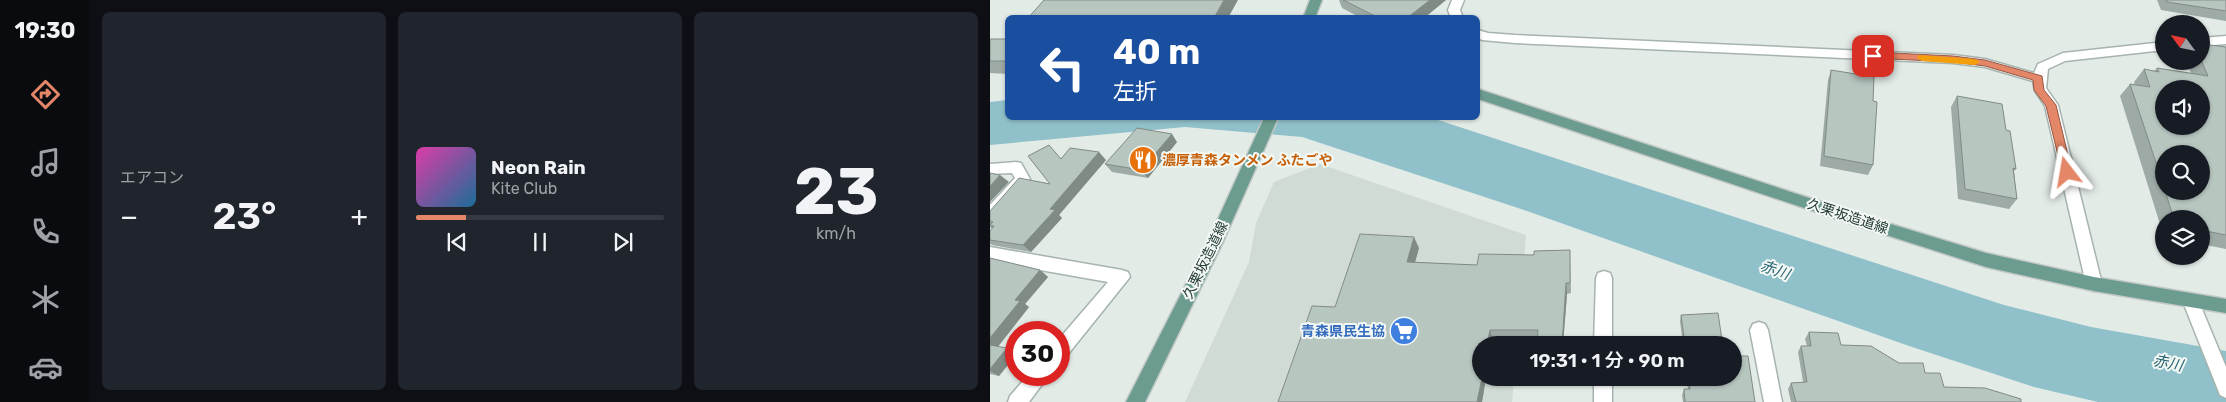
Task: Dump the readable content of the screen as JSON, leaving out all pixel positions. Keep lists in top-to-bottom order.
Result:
{
  "streets": {
    "main road": ["久栗坂造道線"]
  },
  "water": ["赤川"],
  "places": {
    "restaurant": ["濃厚青森タンメン ふたごや"],
    "supermarket": ["青森県民生協"]
  },
  "north": "top left",
  "page": {
    "tabs": "19:30",
    "tile": [
      "エアコン",
      ["23", "km/h"]
    ],
    "turn": ["40 m", "左折"],
    "song": ["Neon Rain", "Kite Club"],
    "heat": ["−", "23°", "+"],
    "limit": "30",
    "trip": "19:31 · 1 分 · 90 m"
  }
}
